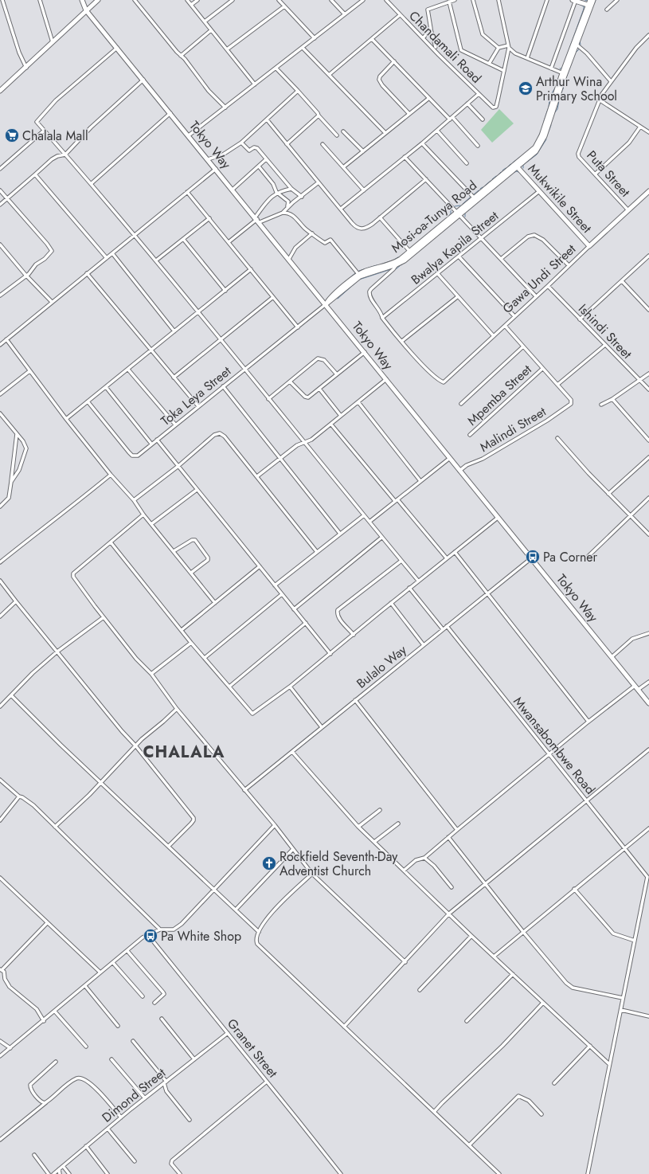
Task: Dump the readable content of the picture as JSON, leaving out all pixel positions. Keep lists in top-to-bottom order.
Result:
{
  "streets": {
    "main road": [
      "Tokyo Way",
      "Mukwikile Street",
      "Mosi-oa-Tunya Road",
      "Gawa Undi Street"
    ],
    "street": [
      "Chandamali Road",
      "Puta Street",
      "Bwalya Kapila Street",
      "Ishindi Street",
      "Mpemba Street",
      "Toka Leya Street",
      "Malindi Street",
      "Bulalo Way",
      "Mwansabombwe Road",
      "Granet Street",
      "Dimond Street"
    ]
  },
  "crossings": [
    ["Tokyo Way", "Mosi-oa-Tunya Road"],
    ["Tokyo Way", "Toka Leya Street"],
    ["Tokyo Way", "Malindi Street"],
    ["Tokyo Way", "Bulalo Way"],
    ["Puta Street", "Gawa Undi Street"],
    ["Mukwikile Street", "Mosi-oa-Tunya Road"],
    ["Mukwikile Street", "Bwalya Kapila Street"],
    ["Mukwikile Street", "Gawa Undi Street"],
    ["Mosi-oa-Tunya Road", "Toka Leya Street"],
    ["Gawa Undi Street", "Ishindi Street"],
    ["Bulalo Way", "Mwansabombwe Road"],
    ["Granet Street", "Dimond Street"]
  ],
  "districts": ["CHALALA"],
  "places": {
    "school or university": ["Arthur Wina Primary School"],
    "supermarket": ["Chalala Mall"],
    "bus stop": ["Pa Corner", "Pa White Shop"],
    "church": ["Rockfield Seventh-Day Adventist Church"]
  }
}
